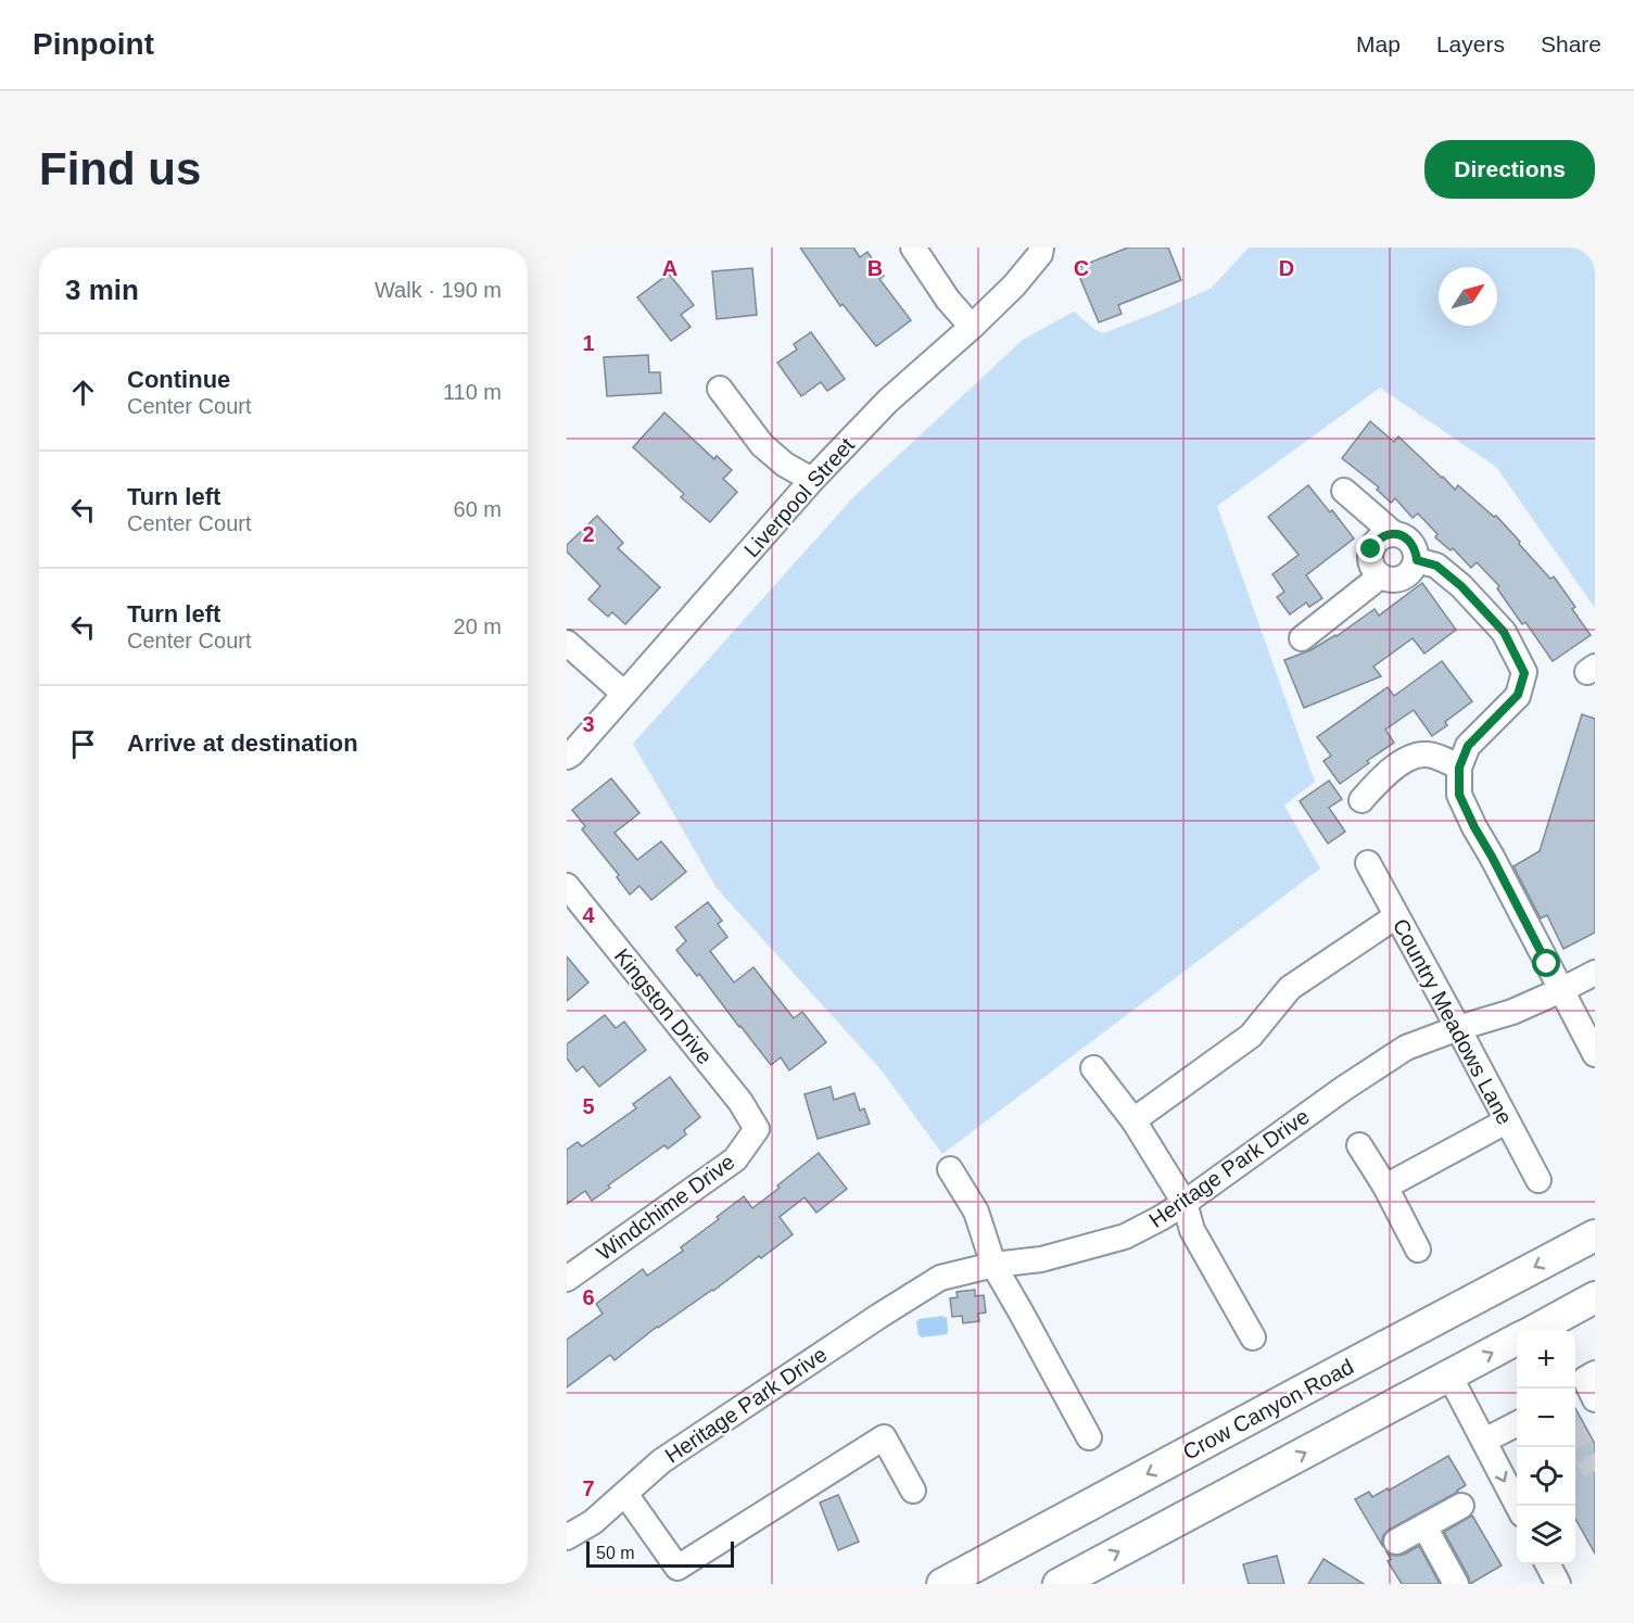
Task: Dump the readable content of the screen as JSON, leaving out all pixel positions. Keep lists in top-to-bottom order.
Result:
{
  "streets": {
    "main road": ["Crow Canyon Road"],
    "street": [
      "Liverpool Street",
      "Kingston Drive",
      "Country Meadows Lane",
      "Heritage Park Drive",
      "Windchime Drive"
    ]
  },
  "crossings": [
    ["Kingston Drive", "Windchime Drive"],
    ["Country Meadows Lane", "Heritage Park Drive"]
  ],
  "scale_bar": "50 m",
  "north": "top right",
  "page": {
    "header": "Pinpoint",
    "nav": ["Map", "Layers", "Share"],
    "buttons": "Directions",
    "title": "Find us",
    "heading": ["3 min", "Walk · 190 m"],
    "list": [
      ["Continue", "Center Court", "110 m"],
      ["Turn left", "Center Court", "60 m"],
      ["Turn left", "Center Court", "20 m"],
      "Arrive at destination"
    ],
    "map_buttons": ["+", "−"],
    "scale": "50 m"
  },
  "grid": {
    "columns": [
      "A",
      "B",
      "C",
      "D"
    ],
    "rows": [
      "1",
      "2",
      "3",
      "4",
      "5",
      "6",
      "7"
    ]
  }
}
